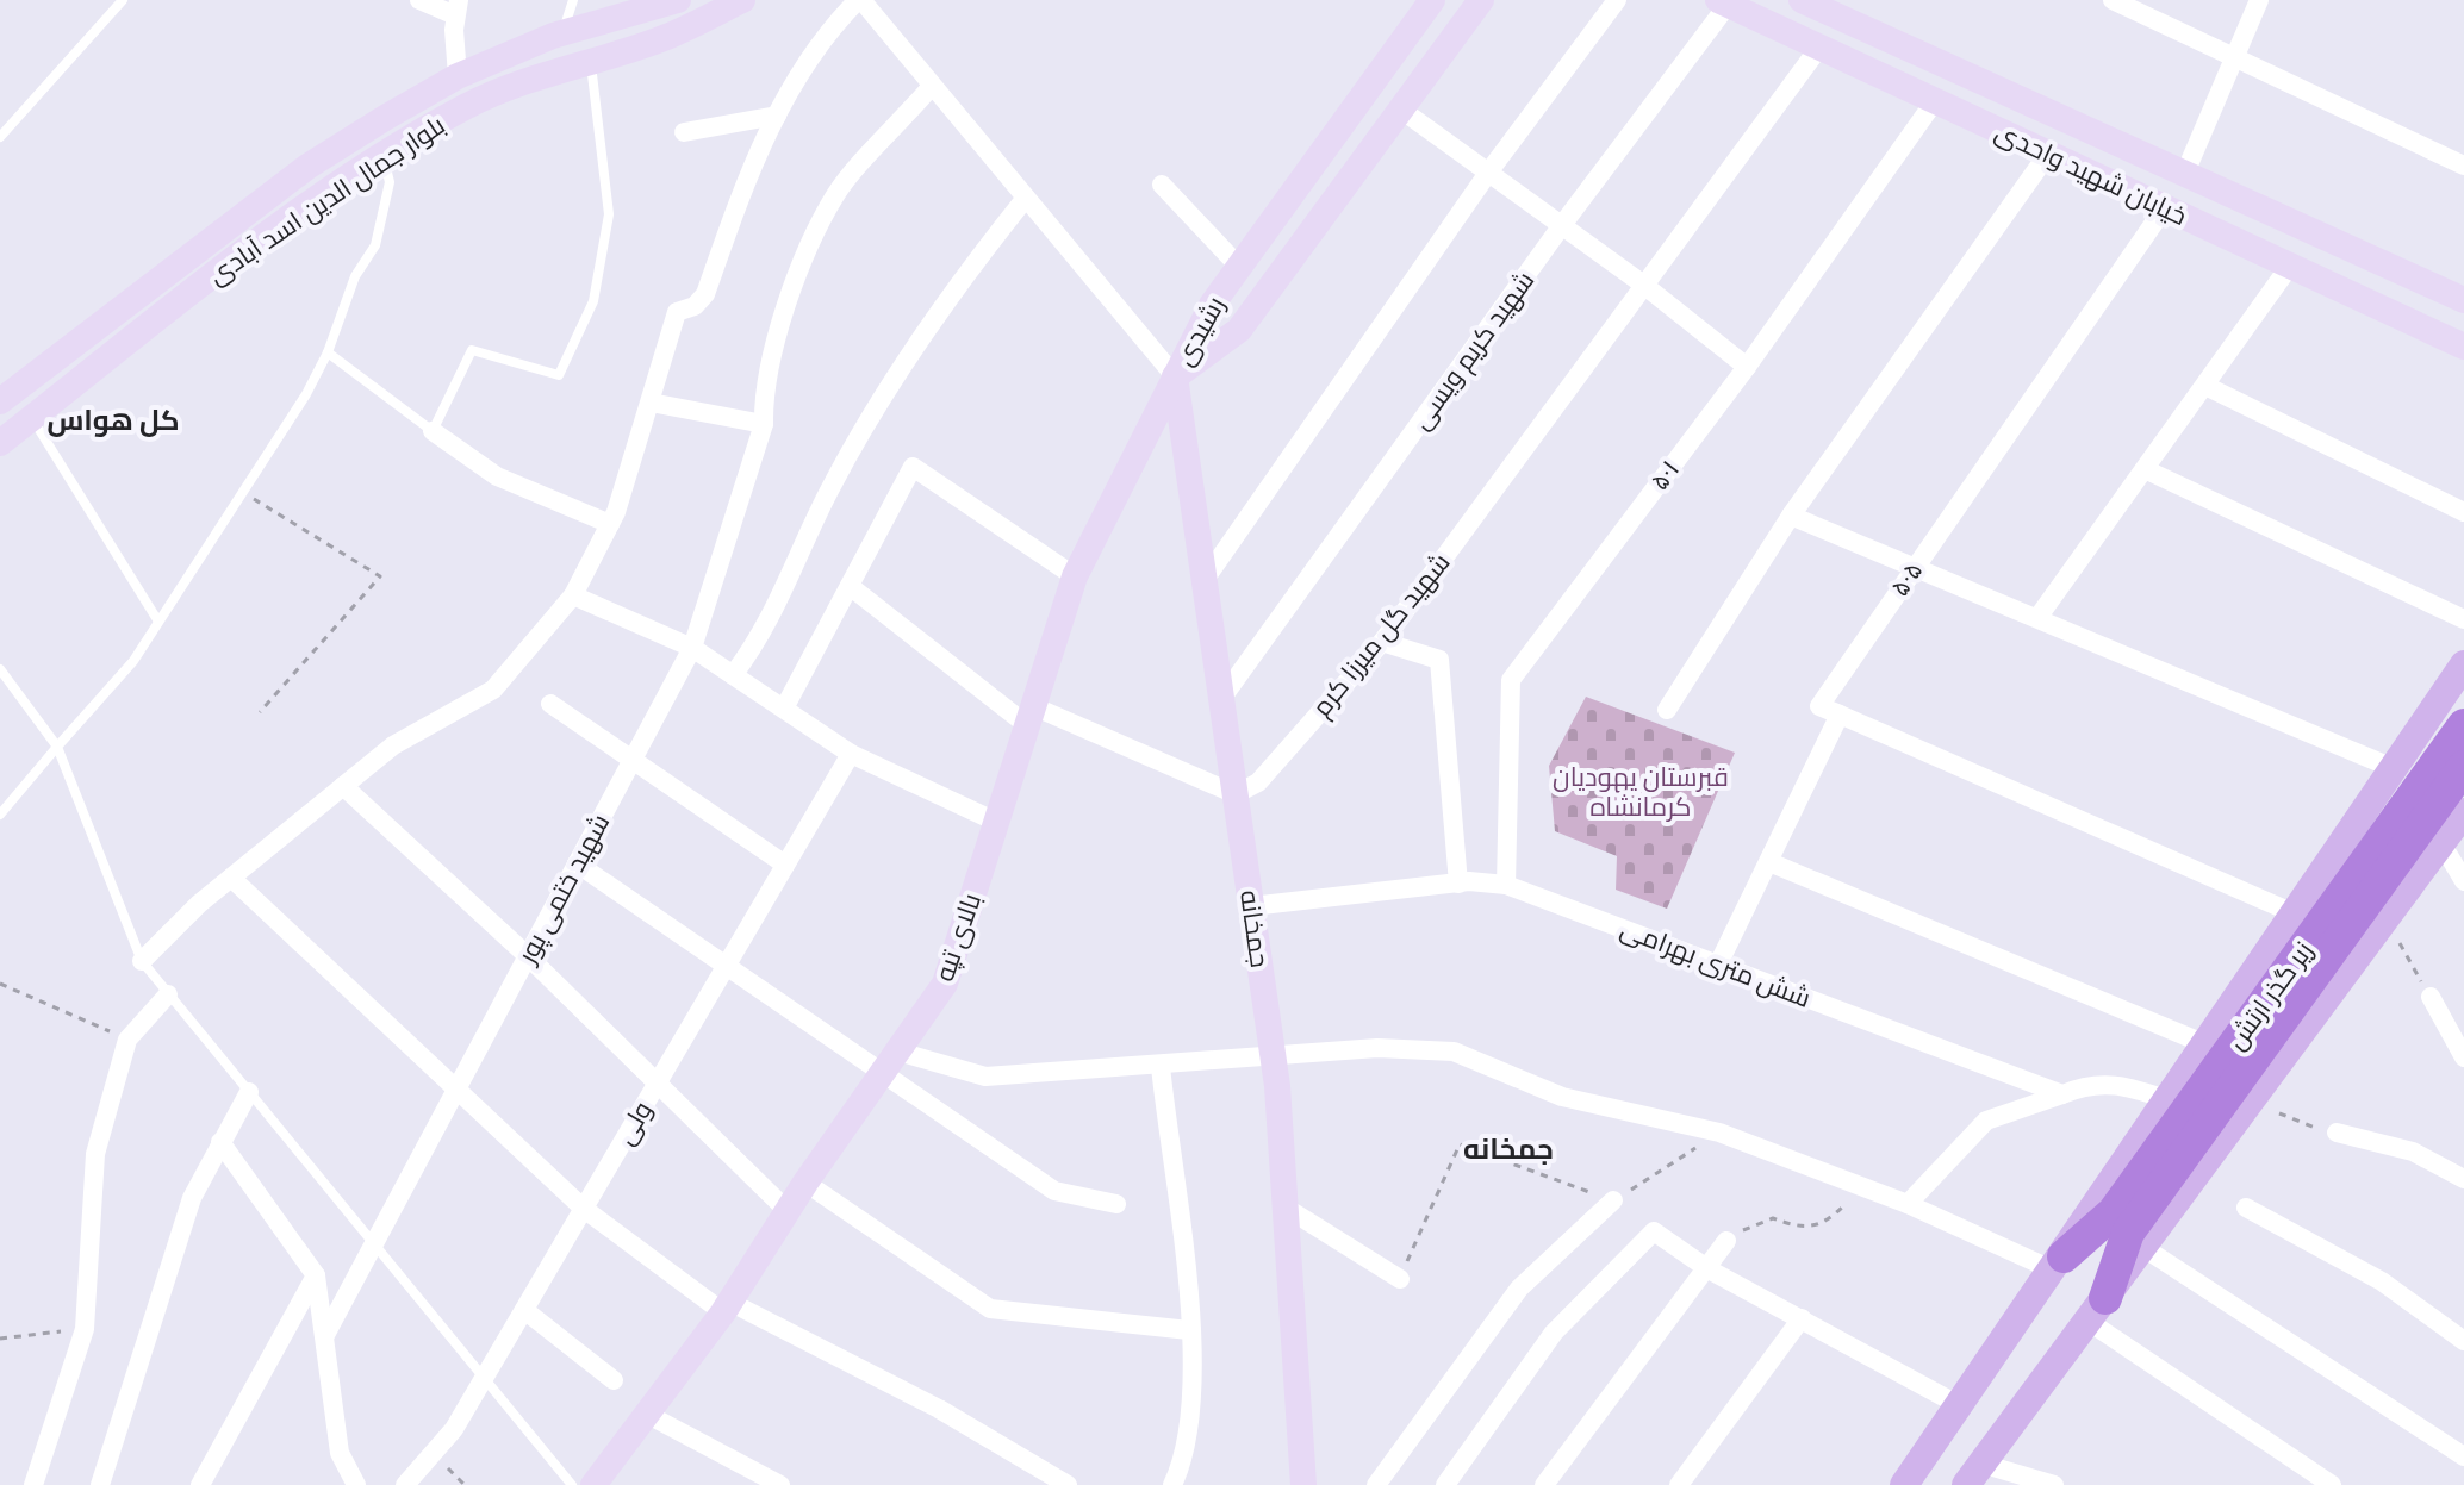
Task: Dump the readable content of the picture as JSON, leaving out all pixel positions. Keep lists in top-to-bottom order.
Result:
{
  "streets": {
    "highway": ["زیر گذر ارتش"],
    "street": [
      "خیابان شهید واحدی",
      "بلوار جمال الدین اسد آبادی",
      "رشیدی",
      "شهید کریم ویسی",
      "۵۰۱",
      "۵۰۵",
      "شهید گل میرزا کرم",
      "شهید ختمی پور",
      "جمخانه",
      "بالای تپه",
      "شش متری بهرامی",
      "ولی"
    ]
  },
  "crossings": [
    ["خیابان شهید واحدی", "شهید کریم ویسی"],
    ["خیابان شهید واحدی", "۵۰۱"],
    ["خیابان شهید واحدی", "۵۰۵"],
    ["خیابان شهید واحدی", "شهید گل میرزا کرم"],
    ["رشیدی", "جمخانه"],
    ["رشیدی", "بالای تپه"],
    ["شهید کریم ویسی", "جمخانه"],
    ["۵۰۱", "شش متری بهرامی"],
    ["شهید گل میرزا کرم", "جمخانه"],
    ["جمخانه", "بالای تپه"],
    ["جمخانه", "شش متری بهرامی"]
  ],
  "districts": ["کل هواس", "جمخانه"],
  "parks": ["قبرستان یهودیان کرمانشاه"]
}
